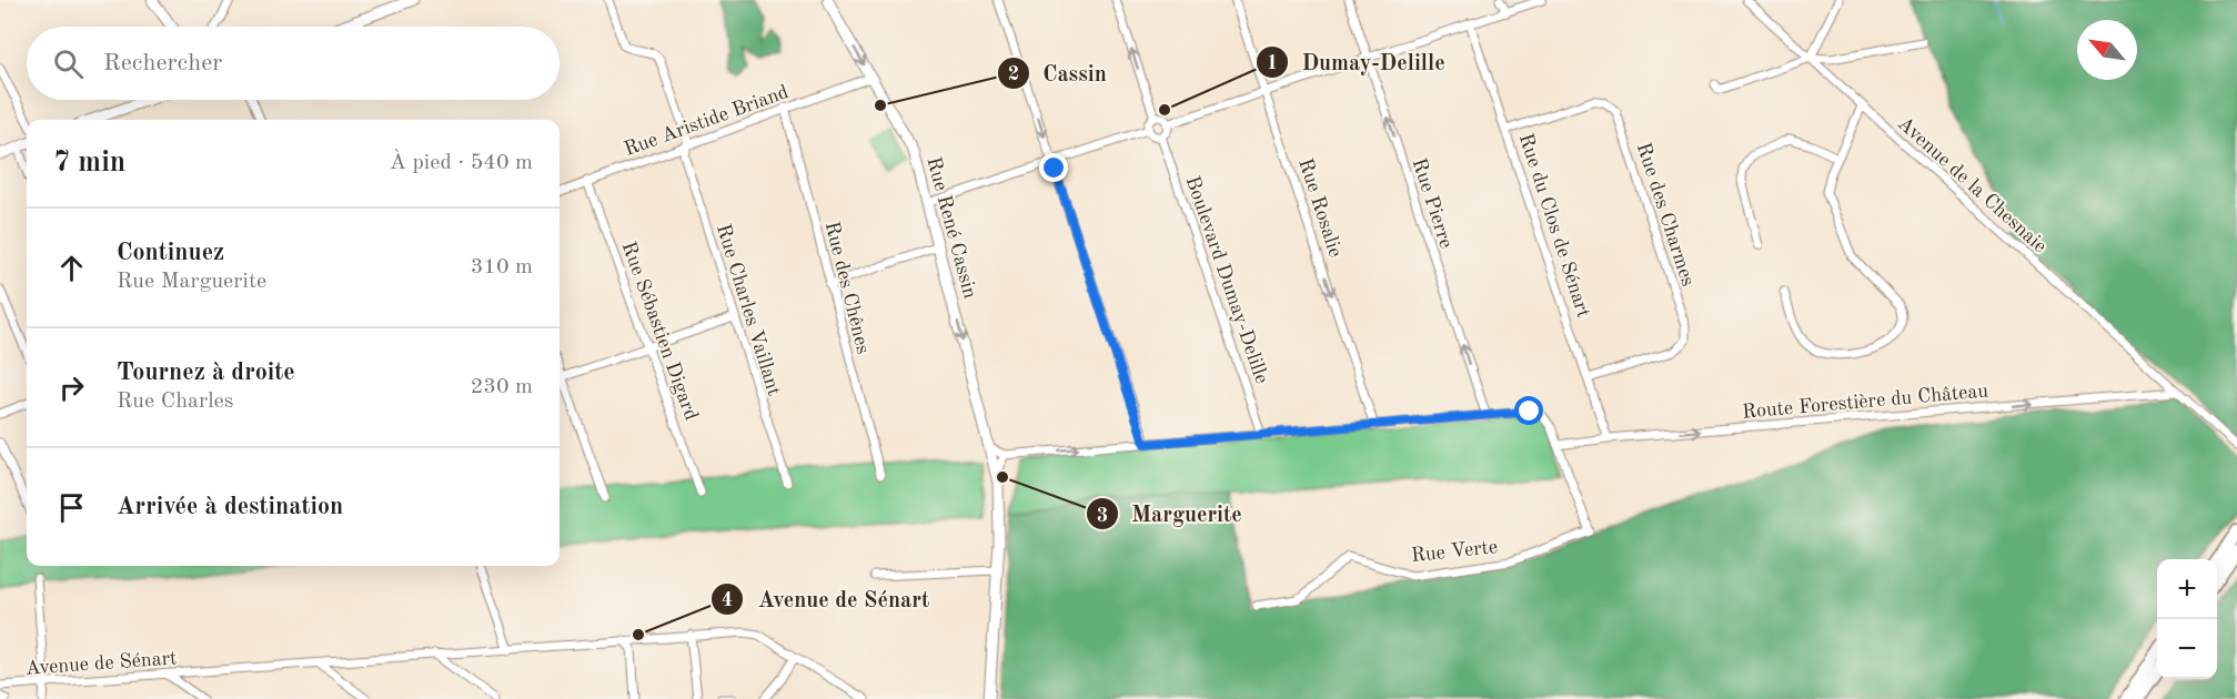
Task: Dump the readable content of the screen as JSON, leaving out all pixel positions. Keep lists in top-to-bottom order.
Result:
{
  "streets": {
    "main road": ["Rue René Cassin"],
    "street": [
      "Rue Aristide Briand",
      "Avenue de la Chesnaie",
      "Rue Pierre",
      "Rue Rosalie",
      "Rue des Charmes",
      "Rue du Clos de Sénart",
      "Boulevard Dumay-Delille",
      "Rue des Chênes",
      "Rue Charles Vaillant",
      "Rue Sébastien Digard",
      "Route Forestière du Château",
      "Rue Verte",
      "Avenue de Sénart"
    ]
  },
  "crossings": [
    ["Rue Aristide Briand", "Rue René Cassin"],
    ["Rue Aristide Briand", "Rue des Chênes"],
    ["Rue Aristide Briand", "Rue Charles Vaillant"],
    ["Rue Aristide Briand", "Rue Sébastien Digard"],
    ["Avenue de la Chesnaie", "Route Forestière du Château"],
    ["Rue des Charmes", "Rue du Clos de Sénart"],
    ["Rue du Clos de Sénart", "Route Forestière du Château"],
    ["Route Forestière du Château", "Rue Verte"]
  ],
  "one_way": [
    "Rue Pierre",
    "Rue Rosalie",
    "Rue René Cassin",
    "Route Forestière du Château"
  ],
  "places": [
    "Cassin",
    "Dumay-Delille",
    "Marguerite",
    "Avenue de Sénart"
  ],
  "north": "top left",
  "page": {
    "search": "Rechercher",
    "heading": ["7 min", "À pied · 540 m"],
    "list": [
      ["Continuez", "Rue Marguerite", "310 m"],
      ["Tournez à droite", "Rue Charles", "230 m"],
      "Arrivée à destination"
    ],
    "map_buttons": ["+", "−"]
  }
}
